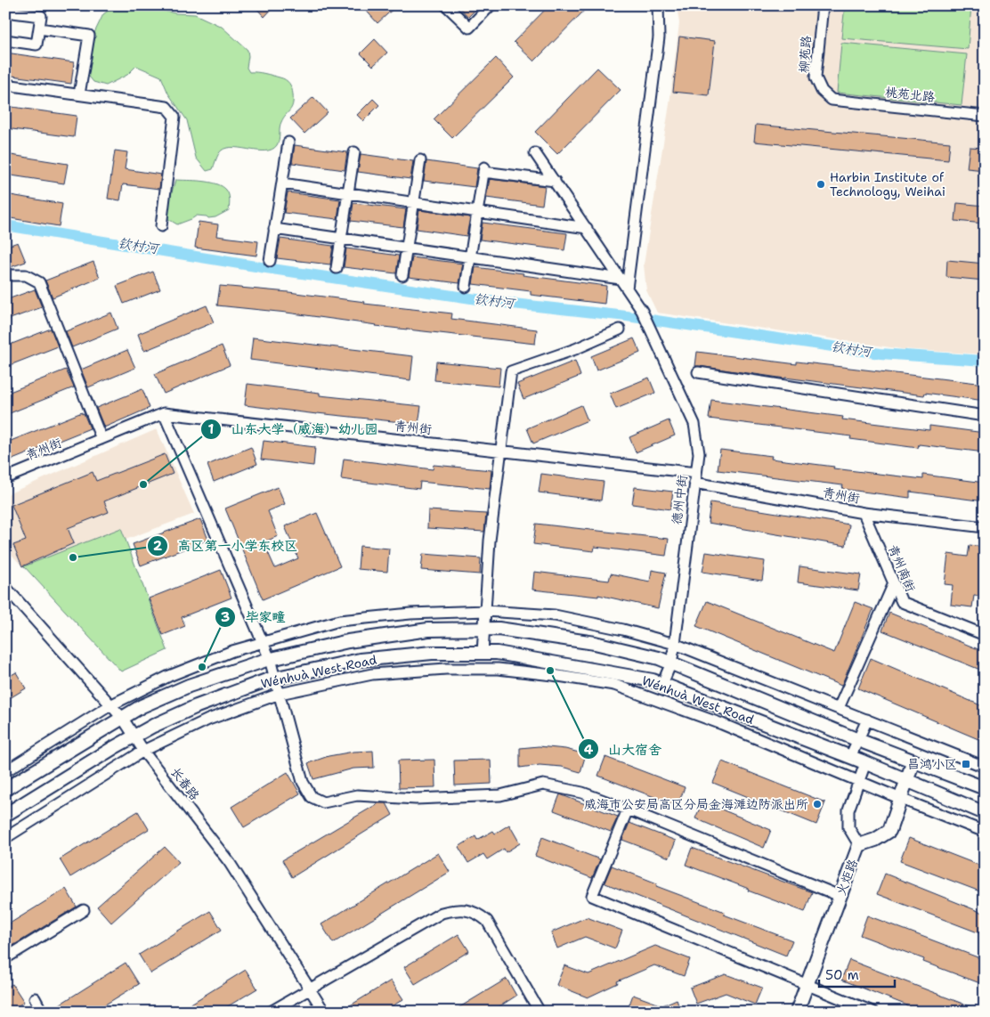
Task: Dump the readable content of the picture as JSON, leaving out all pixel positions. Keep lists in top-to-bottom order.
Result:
{
  "streets": {
    "main road": ["Wénhuà West Road", "火炬路"],
    "street": [
      "柳苑路",
      "桃苑北路",
      "青州街",
      "德州中街",
      "青州南街",
      "长春路"
    ]
  },
  "crossings": [
    ["柳苑路", "桃苑北路"],
    ["青州街", "德州中街"],
    ["青州街", "青州南街"],
    ["德州中街", "Wénhuà West Road"],
    ["Wénhuà West Road", "长春路"],
    ["Wénhuà West Road", "火炬路"]
  ],
  "water": ["钦村河"],
  "places": {
    "other": [
      "Harbin Institute of Technology, Weihai",
      "山东大学（威海）幼儿园",
      "高区第一小学东校区",
      "毕家疃",
      "山大宿舍",
      "威海市公安局高区分局金海滩边防派出所"
    ],
    "transit": ["昌鸿小区"]
  },
  "scale_bar": "50 m"
}
